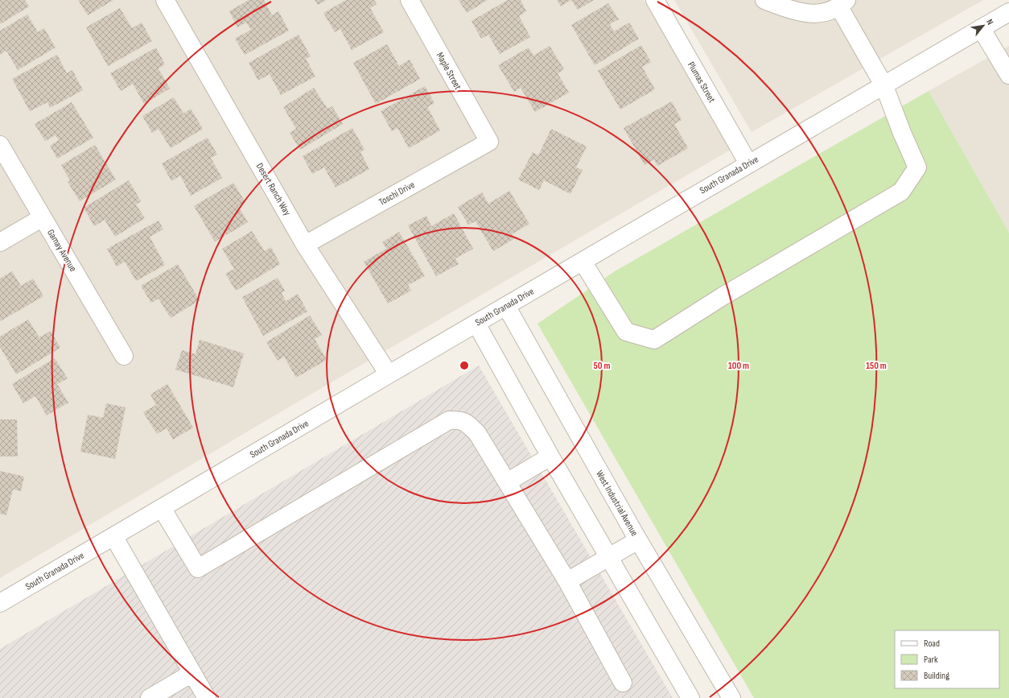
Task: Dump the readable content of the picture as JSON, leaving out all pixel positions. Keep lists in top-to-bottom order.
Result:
{
  "streets": {
    "street": [
      "Maple Street",
      "Plumas Street",
      "South Granada Drive",
      "Desert Ranch Way",
      "Toschi Drive",
      "Gamay Avenue",
      "West Industrial Avenue"
    ]
  },
  "crossings": [
    ["Maple Street", "Toschi Drive"],
    ["Plumas Street", "South Granada Drive"],
    ["South Granada Drive", "Desert Ranch Way"],
    ["South Granada Drive", "West Industrial Avenue"],
    ["Desert Ranch Way", "Toschi Drive"]
  ],
  "legend": ["Road", "Park", "Building"],
  "north": "top right",
  "rings": ["50 m", "100 m", "150 m"]
}
